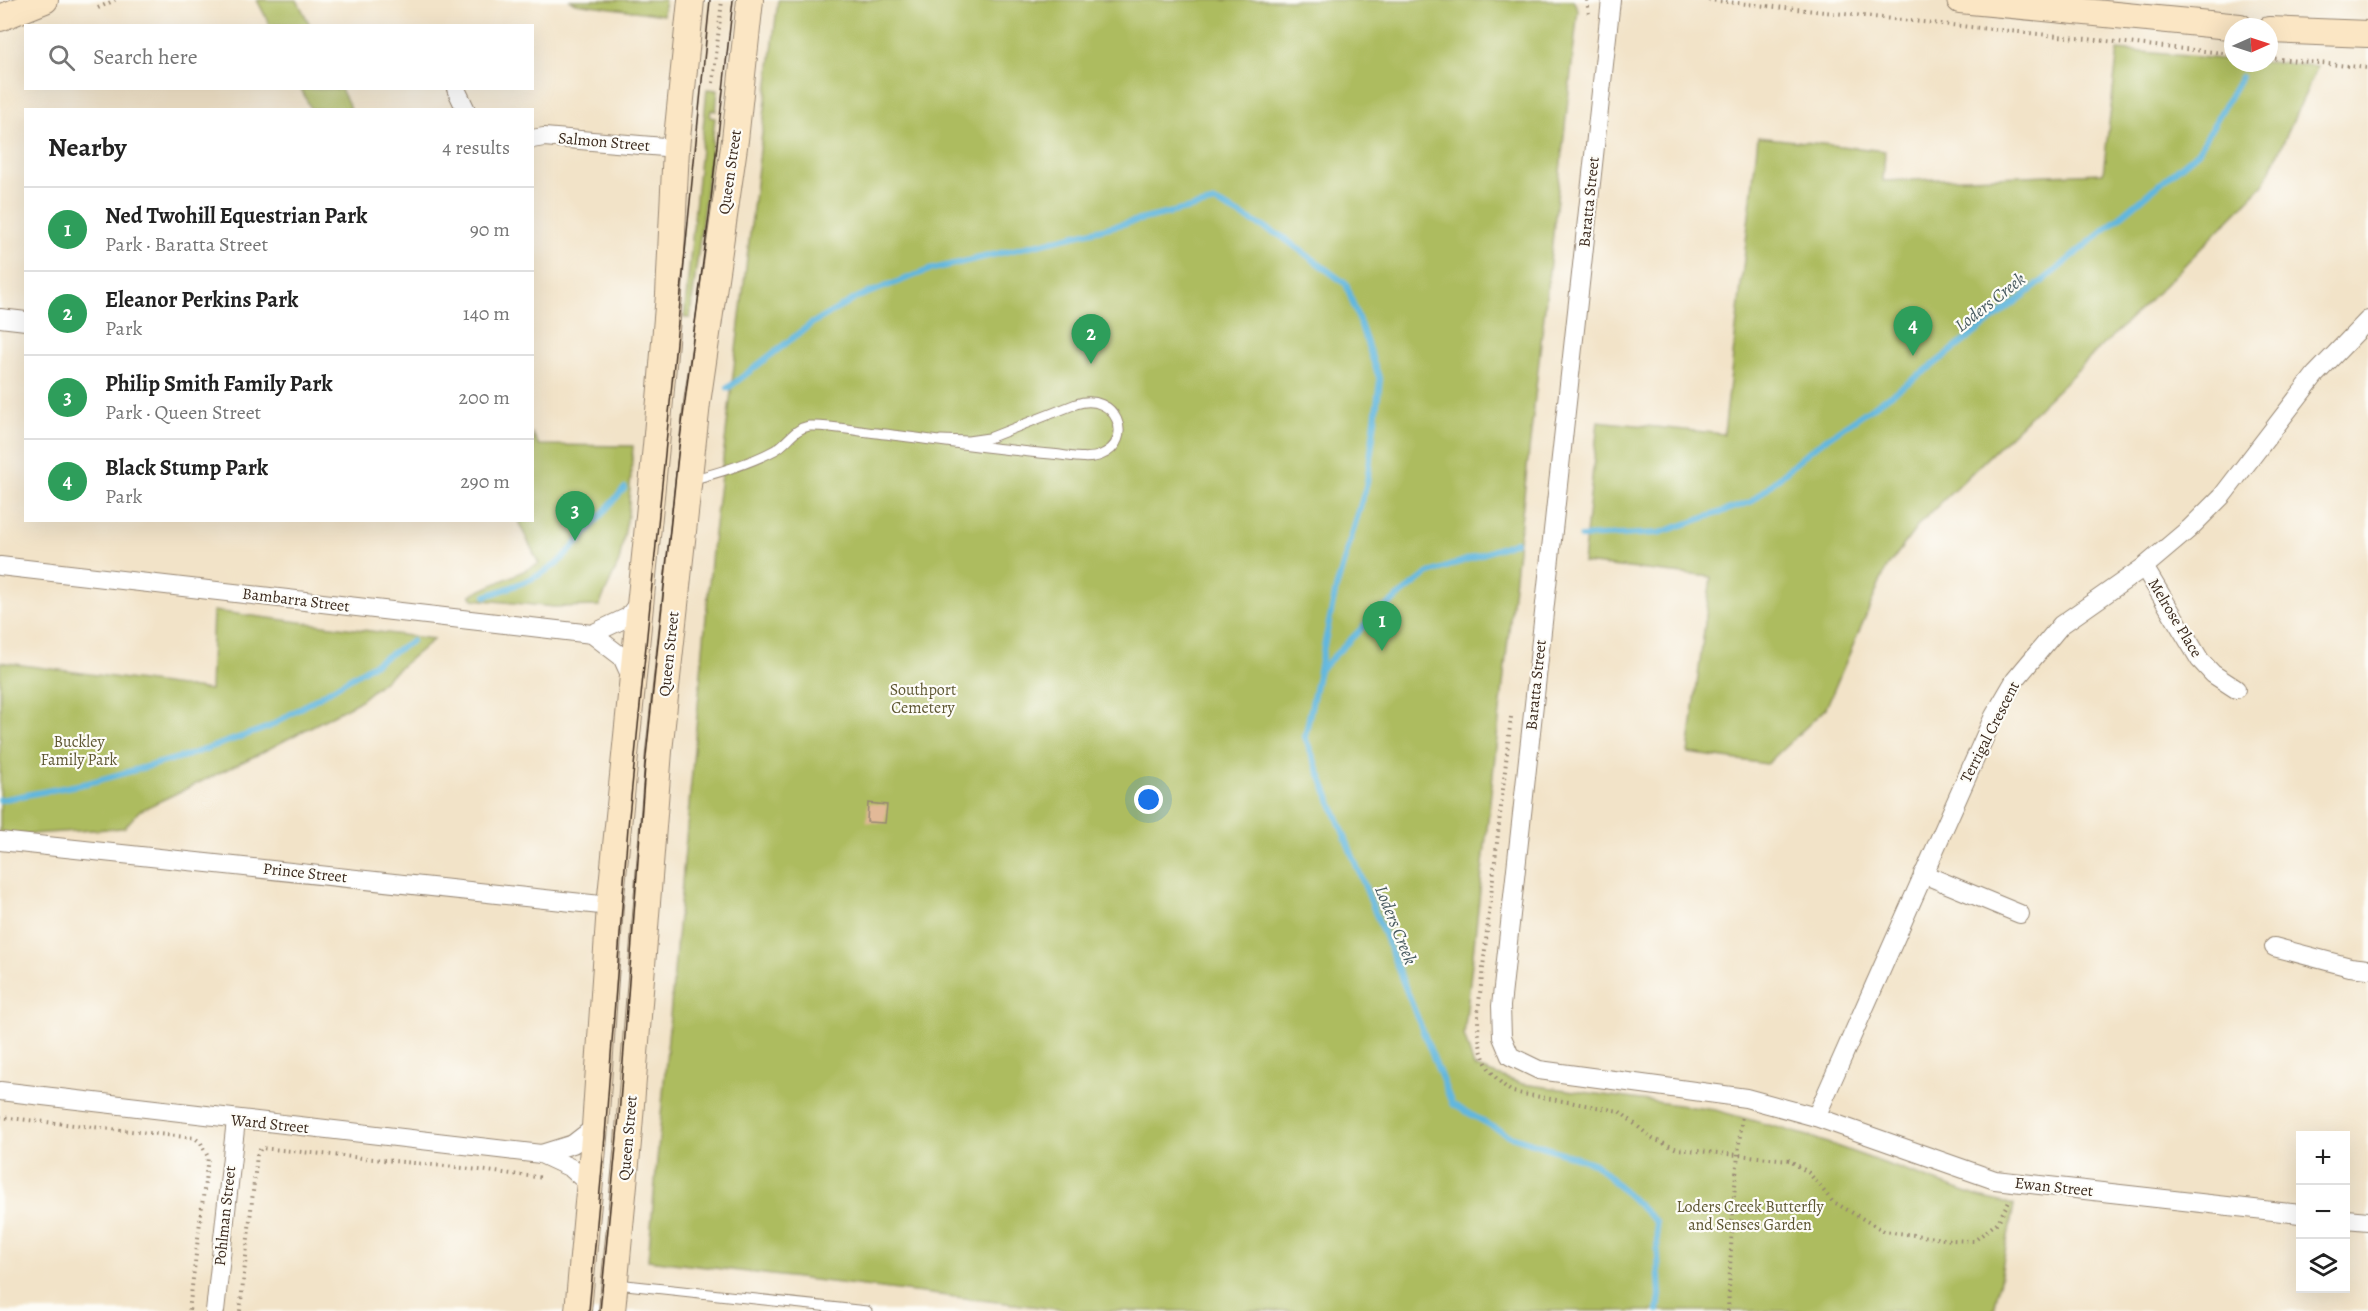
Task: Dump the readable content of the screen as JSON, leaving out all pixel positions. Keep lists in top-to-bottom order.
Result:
{
  "streets": {
    "street": [
      "Salmon Street",
      "Queen Street",
      "Baratta Street",
      "Bambarra Street",
      "Melrose Place",
      "Terrigal Crescent",
      "Prince Street",
      "Ward Street",
      "Ewan Street",
      "Pohlman Street"
    ]
  },
  "crossings": [
    ["Salmon Street", "Queen Street"],
    ["Queen Street", "Prince Street"],
    ["Queen Street", "Ward Street"],
    ["Baratta Street", "Terrigal Crescent"],
    ["Baratta Street", "Ewan Street"],
    ["Melrose Place", "Terrigal Crescent"],
    ["Terrigal Crescent", "Ewan Street"],
    ["Ward Street", "Pohlman Street"]
  ],
  "water": ["Loders Creek"],
  "parks": ["Southport Cemetery", "Buckley Family Park", "Loders Creek Butterfly and Senses Garden"],
  "north": "right",
  "page": {
    "search": "Search here",
    "heading": ["Nearby", "4 results"],
    "list": [
      {
        "mark": "1",
        "name": "Ned Twohill Equestrian Park",
        "note": "Park · Baratta Street",
        "value": "90 m"
      },
      {
        "mark": "2",
        "name": "Eleanor Perkins Park",
        "note": "Park",
        "value": "140 m"
      },
      {
        "mark": "3",
        "name": "Philip Smith Family Park",
        "note": "Park · Queen Street",
        "value": "200 m"
      },
      {
        "mark": "4",
        "name": "Black Stump Park",
        "note": "Park",
        "value": "290 m"
      }
    ],
    "pins": [
      "4",
      "2",
      "3",
      "1"
    ],
    "map_buttons": ["+", "−"]
  }
}
